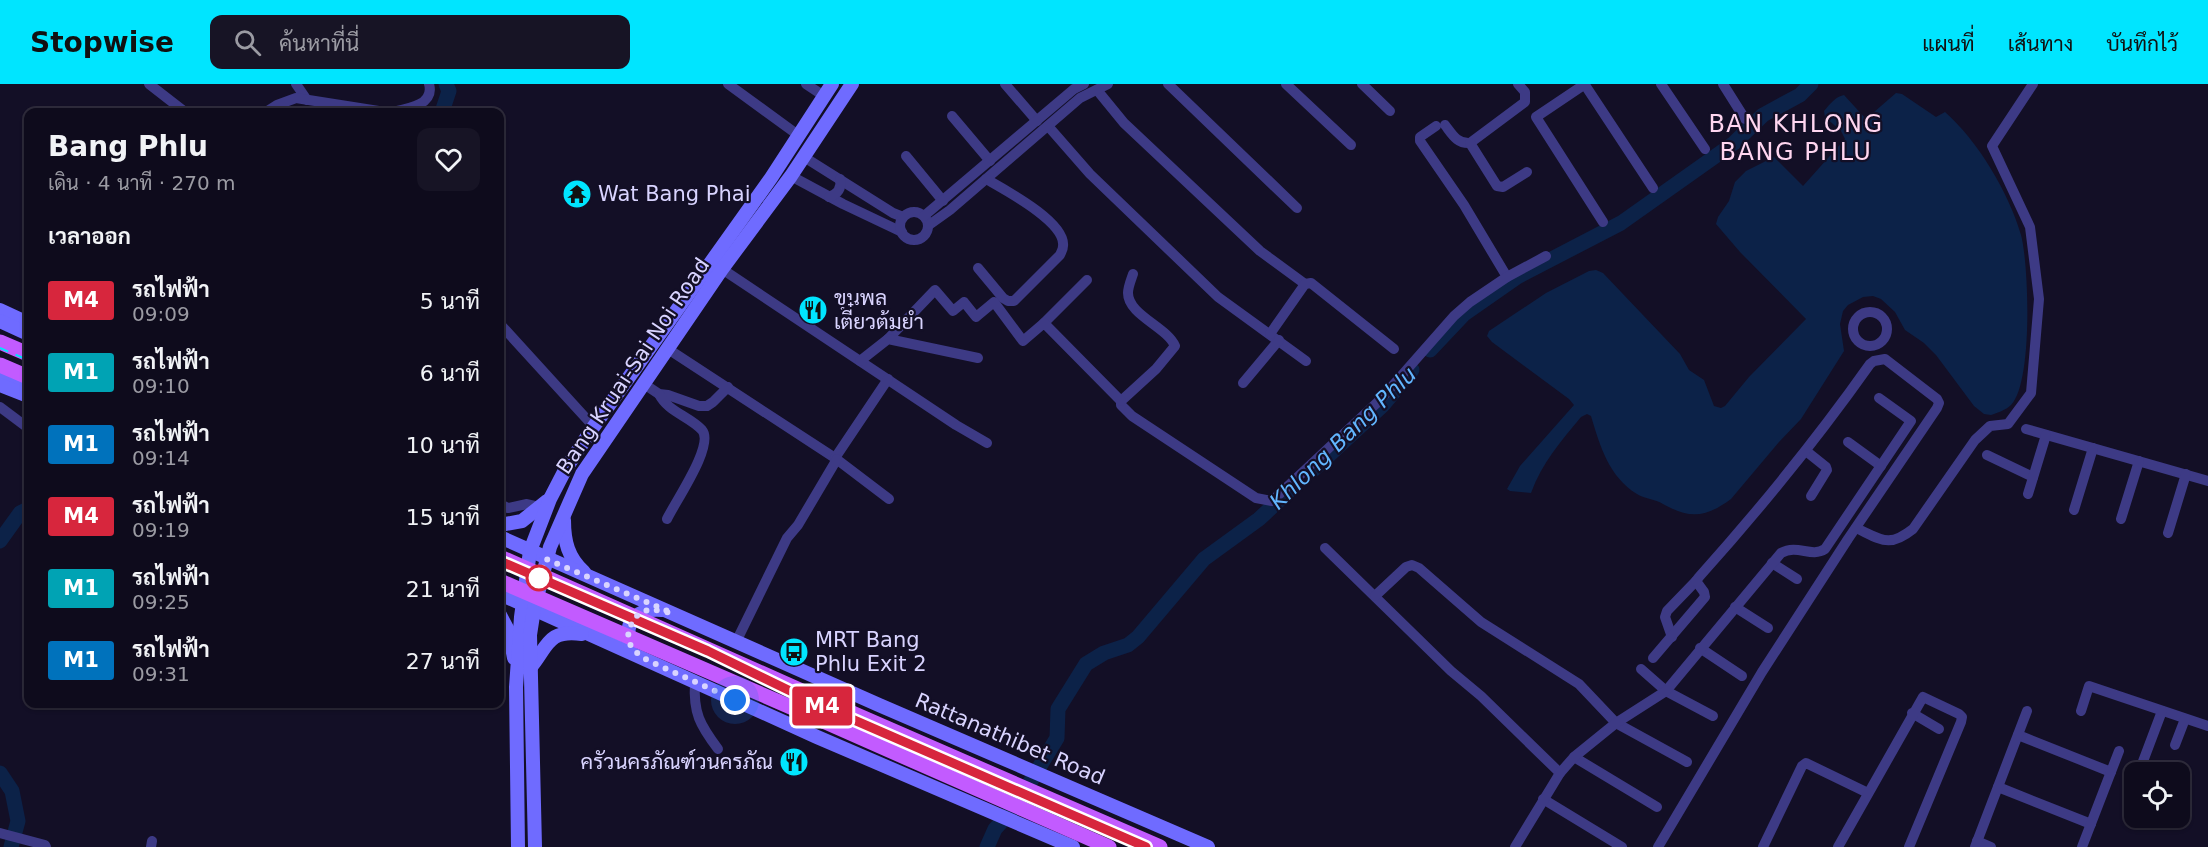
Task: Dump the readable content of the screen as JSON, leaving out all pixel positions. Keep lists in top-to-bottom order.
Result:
{
  "streets": {
    "main road": ["Bang Kruai-Sai Noi Road", "Rattanathibet Road"]
  },
  "crossings": [
    ["Bang Kruai-Sai Noi Road", "Rattanathibet Road"]
  ],
  "districts": ["BAN KHLONG BANG PHLU"],
  "water": ["Khlong Bang Phlu"],
  "places": {
    "temple": ["Wat Bang Phai"],
    "restaurant": ["ขุนพล เตี๋ยวต้มยำ", "ครัวนครภัณฑ์วนครภัณ"],
    "bus stop": ["MRT Bang Phlu Exit 2"]
  },
  "lines": ["metro line M4"],
  "page": {
    "header": "Stopwise",
    "search": "ค้นหาที่นี่",
    "nav": ["แผนที่", "เส้นทาง", "บันทึกไว้"],
    "on_map": "M4",
    "heading": [
      ["Bang Phlu", "เดิน · 4 นาที · 270 m"],
      "เวลาออก"
    ],
    "list": [
      {
        "mark": "M4",
        "name": "รถไฟฟ้า",
        "note": "09:09",
        "value": "5 นาที"
      },
      {
        "mark": "M1",
        "name": "รถไฟฟ้า",
        "note": "09:10",
        "value": "6 นาที"
      },
      {
        "mark": "M1",
        "name": "รถไฟฟ้า",
        "note": "09:14",
        "value": "10 นาที"
      },
      {
        "mark": "M4",
        "name": "รถไฟฟ้า",
        "note": "09:19",
        "value": "15 นาที"
      },
      {
        "mark": "M1",
        "name": "รถไฟฟ้า",
        "note": "09:25",
        "value": "21 นาที"
      },
      {
        "mark": "M1",
        "name": "รถไฟฟ้า",
        "note": "09:31",
        "value": "27 นาที"
      }
    ]
  }
}
